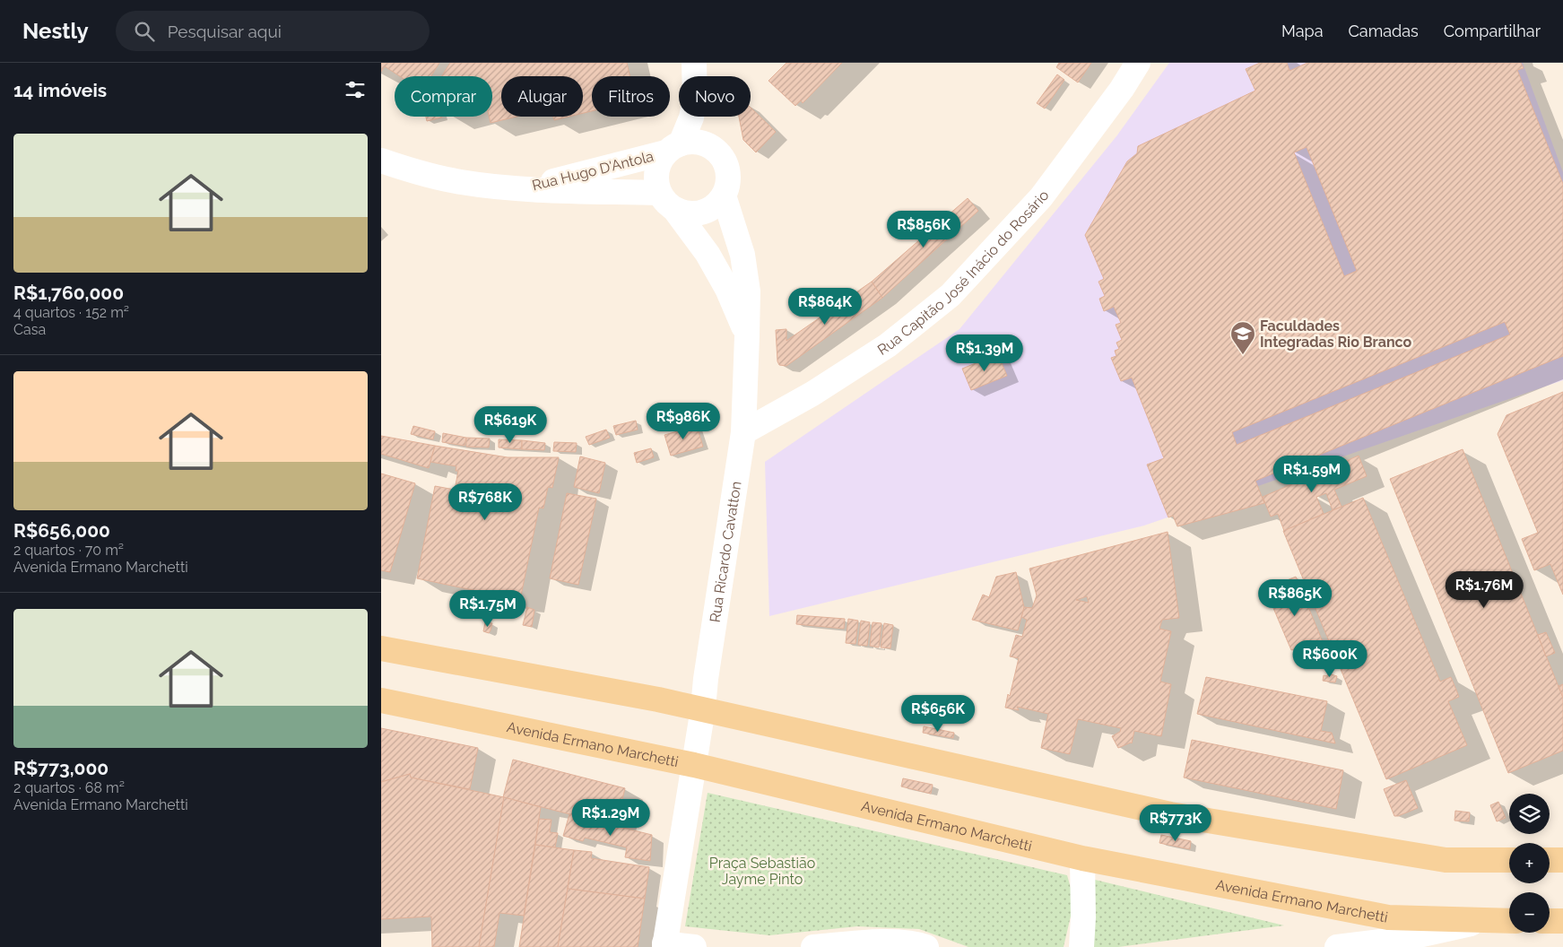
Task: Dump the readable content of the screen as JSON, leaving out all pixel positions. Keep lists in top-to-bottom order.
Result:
{
  "streets": {
    "main road": ["Avenida Ermano Marchetti"],
    "street": ["Rua Hugo D'Antola", "Rua Capitão José Inácio do Rosário", "Rua Ricardo Cavatton"]
  },
  "crossings": [
    ["Rua Hugo D'Antola", "Rua Ricardo Cavatton"],
    ["Rua Capitão José Inácio do Rosário", "Rua Ricardo Cavatton"],
    ["Rua Ricardo Cavatton", "Avenida Ermano Marchetti"]
  ],
  "parks": ["Praça Sebastião Jayme Pinto"],
  "places": {
    "school or university": ["Faculdades Integradas Rio Branco"]
  },
  "page": {
    "header": "Nestly",
    "search": "Pesquisar aqui",
    "nav": ["Mapa", "Camadas", "Compartilhar"],
    "heading": "14 imóveis",
    "chip": [
      "Comprar",
      "Alugar",
      "Filtros",
      "Novo"
    ],
    "list": [
      {
        "name": "R$1,760,000",
        "note": "4 quartos · 152 m² · Casa"
      },
      {
        "name": "R$656,000",
        "note": "2 quartos · 70 m² · Avenida Ermano Marchetti"
      },
      {
        "name": "R$773,000",
        "note": "2 quartos · 68 m² · Avenida Ermano Marchetti"
      }
    ],
    "price": [
      "R$856K",
      "R$864K",
      "R$1.39M",
      "R$986K",
      "R$619K",
      "R$1.59M",
      "R$768K",
      "R$1.76M",
      "R$865K",
      "R$1.75M",
      "R$600K",
      "R$656K",
      "R$1.29M",
      "R$773K"
    ],
    "map_buttons": ["+", "−"]
  }
}
